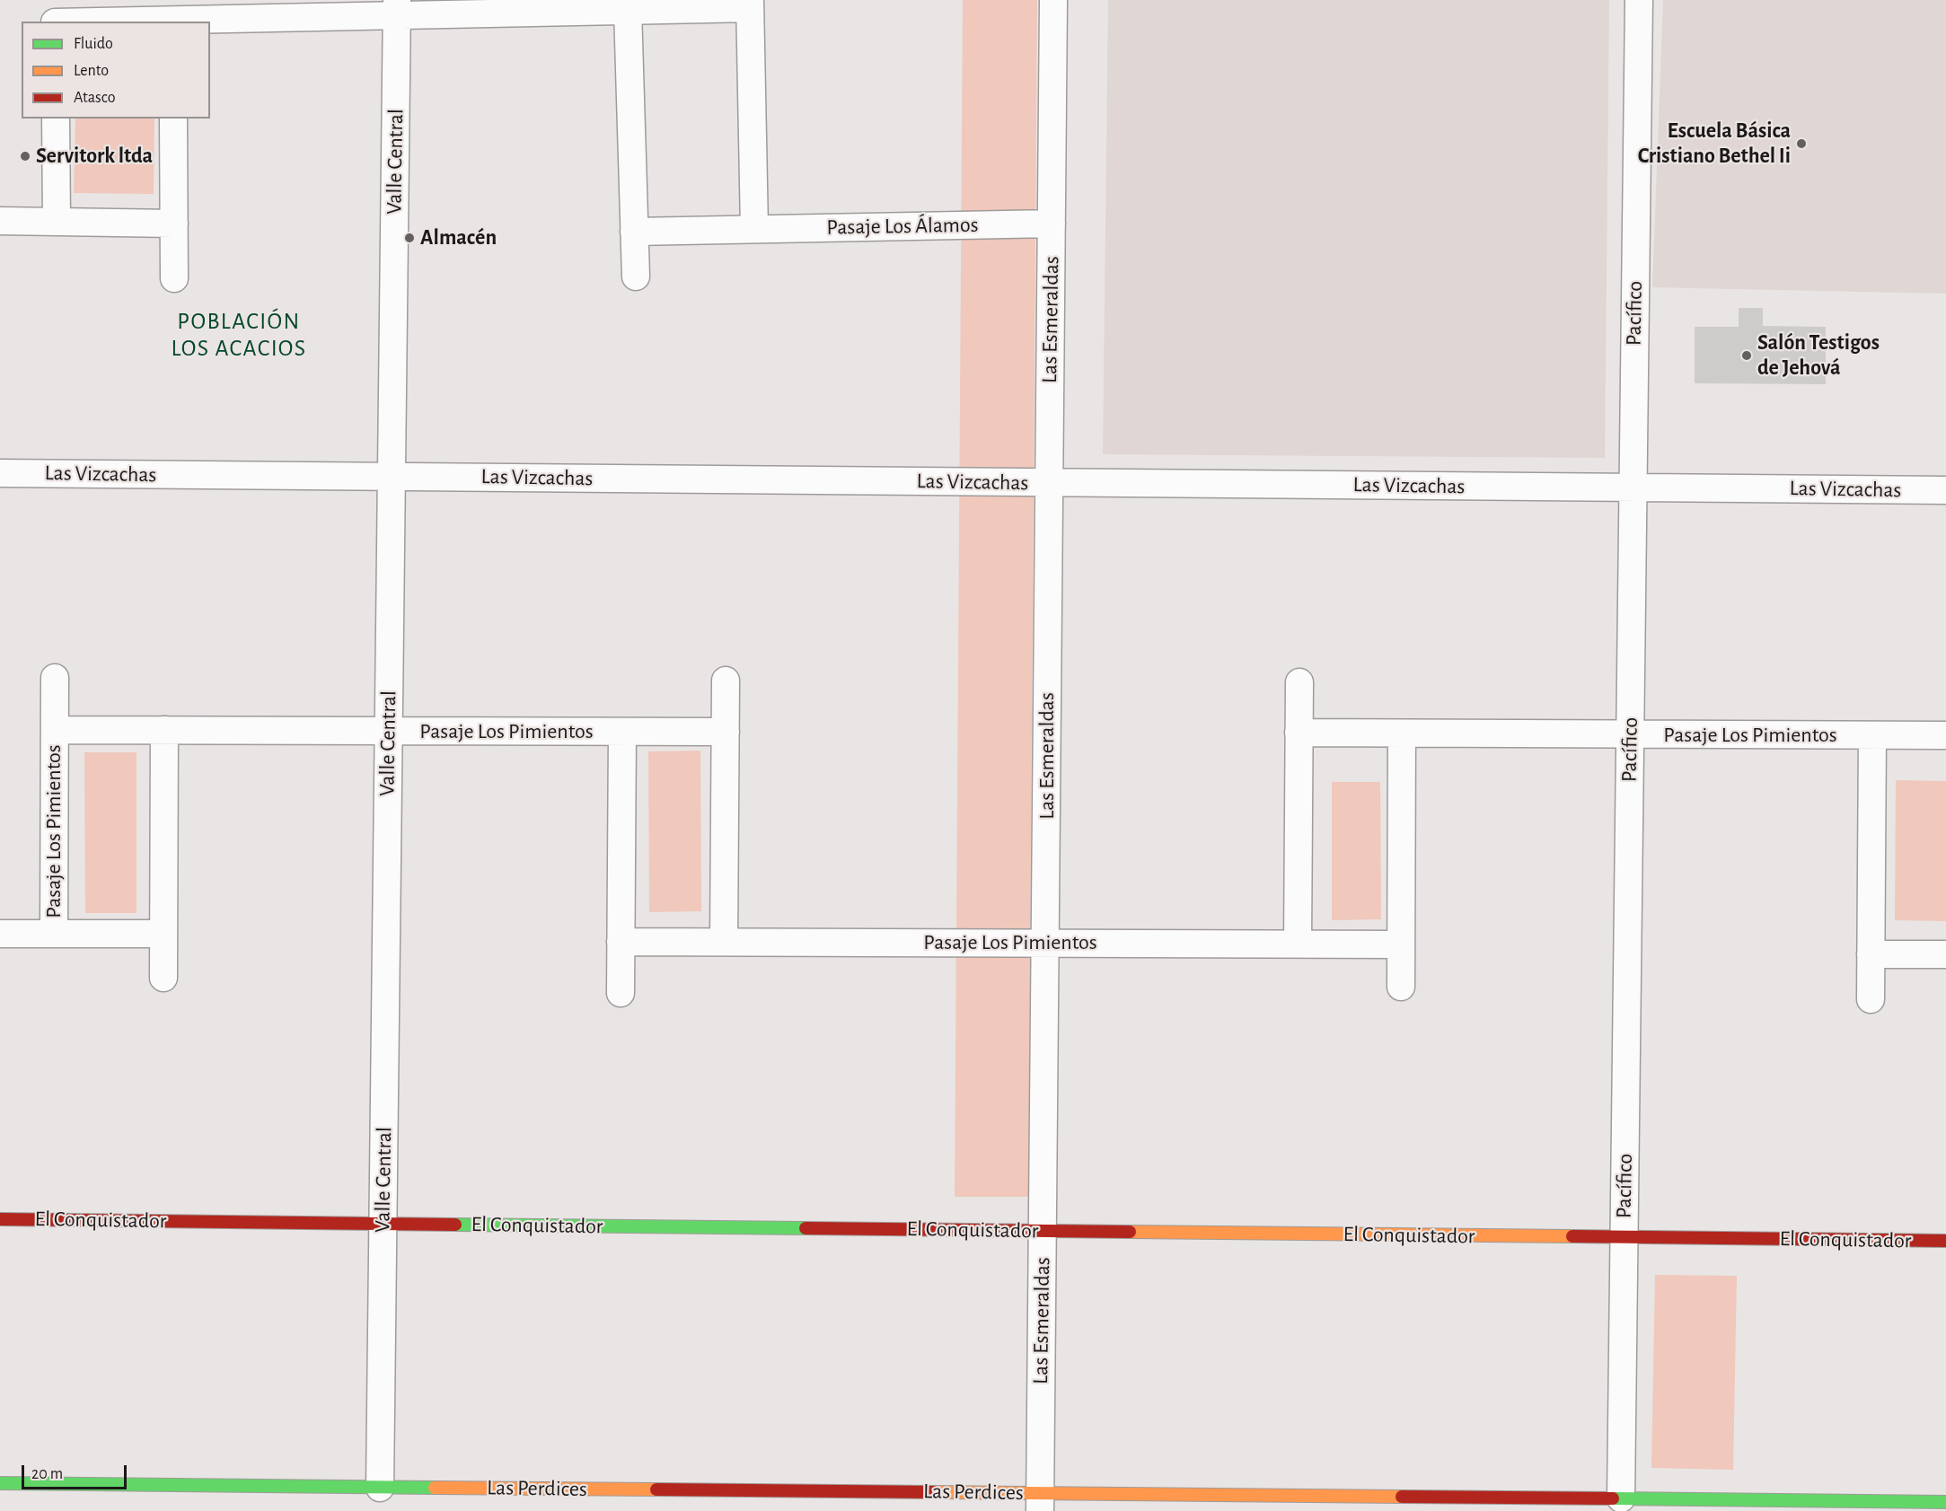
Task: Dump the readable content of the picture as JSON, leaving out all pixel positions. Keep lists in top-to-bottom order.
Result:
{
  "streets": {
    "street": [
      "Valle Central",
      "Pasaje Los Álamos",
      "Pacífico",
      "Las Esmeraldas",
      "Las Vizcachas",
      "Pasaje Los Pimientos",
      "El Conquistador",
      "Las Perdices"
    ]
  },
  "crossings": [
    ["Valle Central", "Las Vizcachas"],
    ["Valle Central", "Pasaje Los Pimientos"],
    ["Valle Central", "El Conquistador"],
    ["Valle Central", "Las Perdices"],
    ["Pasaje Los Álamos", "Las Esmeraldas"],
    ["Pacífico", "Las Vizcachas"],
    ["Pacífico", "Pasaje Los Pimientos"],
    ["Pacífico", "El Conquistador"],
    ["Pacífico", "Las Perdices"],
    ["Las Esmeraldas", "Las Vizcachas"],
    ["Las Esmeraldas", "Pasaje Los Pimientos"],
    ["Las Esmeraldas", "El Conquistador"],
    ["Las Esmeraldas", "Las Perdices"]
  ],
  "districts": ["POBLACIÓN LOS ACACIOS"],
  "places": [
    "Escuela Básica Cristiano Bethel Ii",
    "Servitork ltda",
    "Almacén",
    "Salón Testigos de Jehová"
  ],
  "legend": ["Fluido", "Lento", "Atasco"],
  "scale_bar": "20 m"
}
